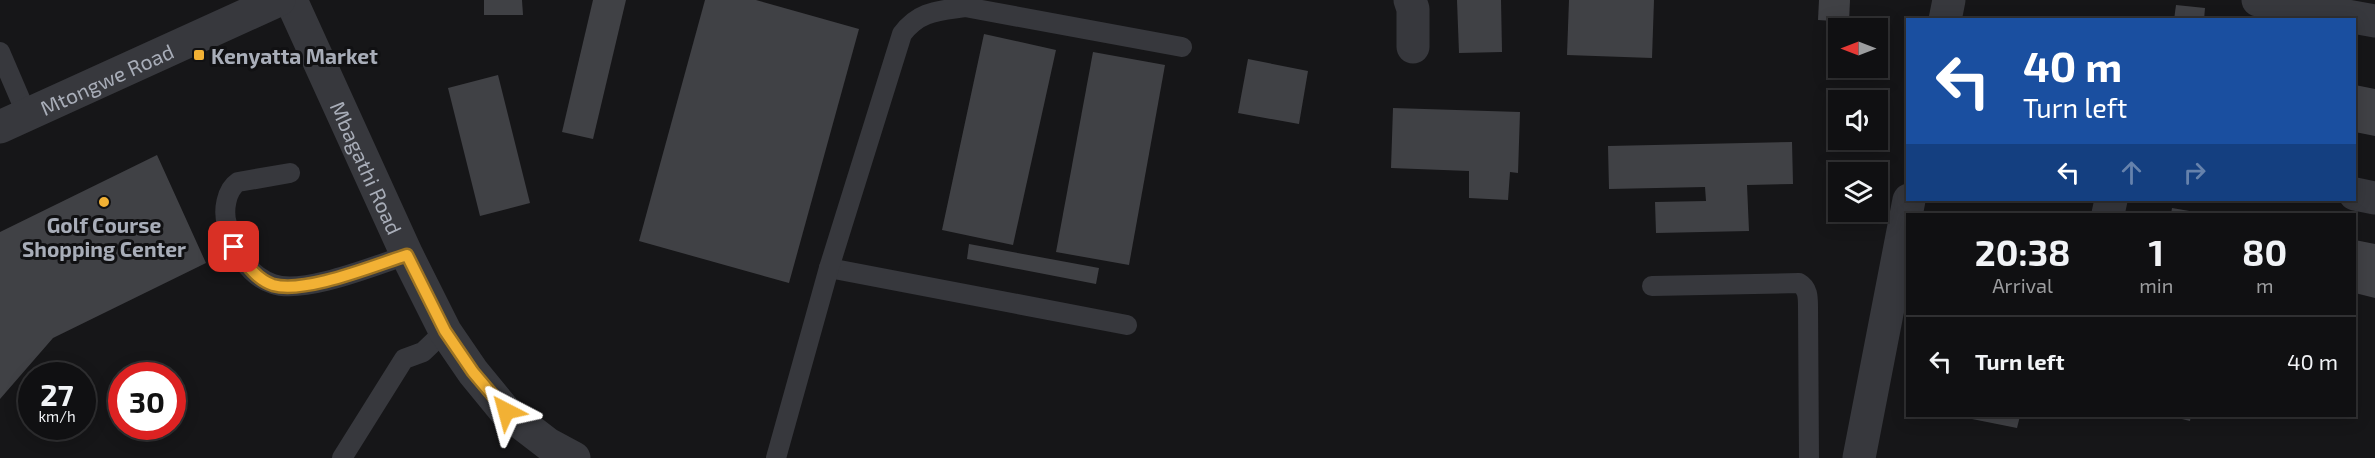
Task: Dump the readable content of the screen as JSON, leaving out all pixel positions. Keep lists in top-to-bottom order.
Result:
{
  "streets": {
    "street": ["Mtongwe Road", "Mbagathi Road"]
  },
  "places": {
    "transit": ["Kenyatta Market"],
    "other": ["Golf Course Shopping Center"]
  },
  "north": "left",
  "page": {
    "turn": ["40 m", "Turn left"],
    "eta": [
      "20:38",
      "Arrival",
      "1",
      "min",
      "80",
      "m"
    ],
    "list": [
      {
        "name": "Turn left",
        "value": "40 m"
      }
    ],
    "speed": "27 km/h",
    "limit": "30"
  }
}
